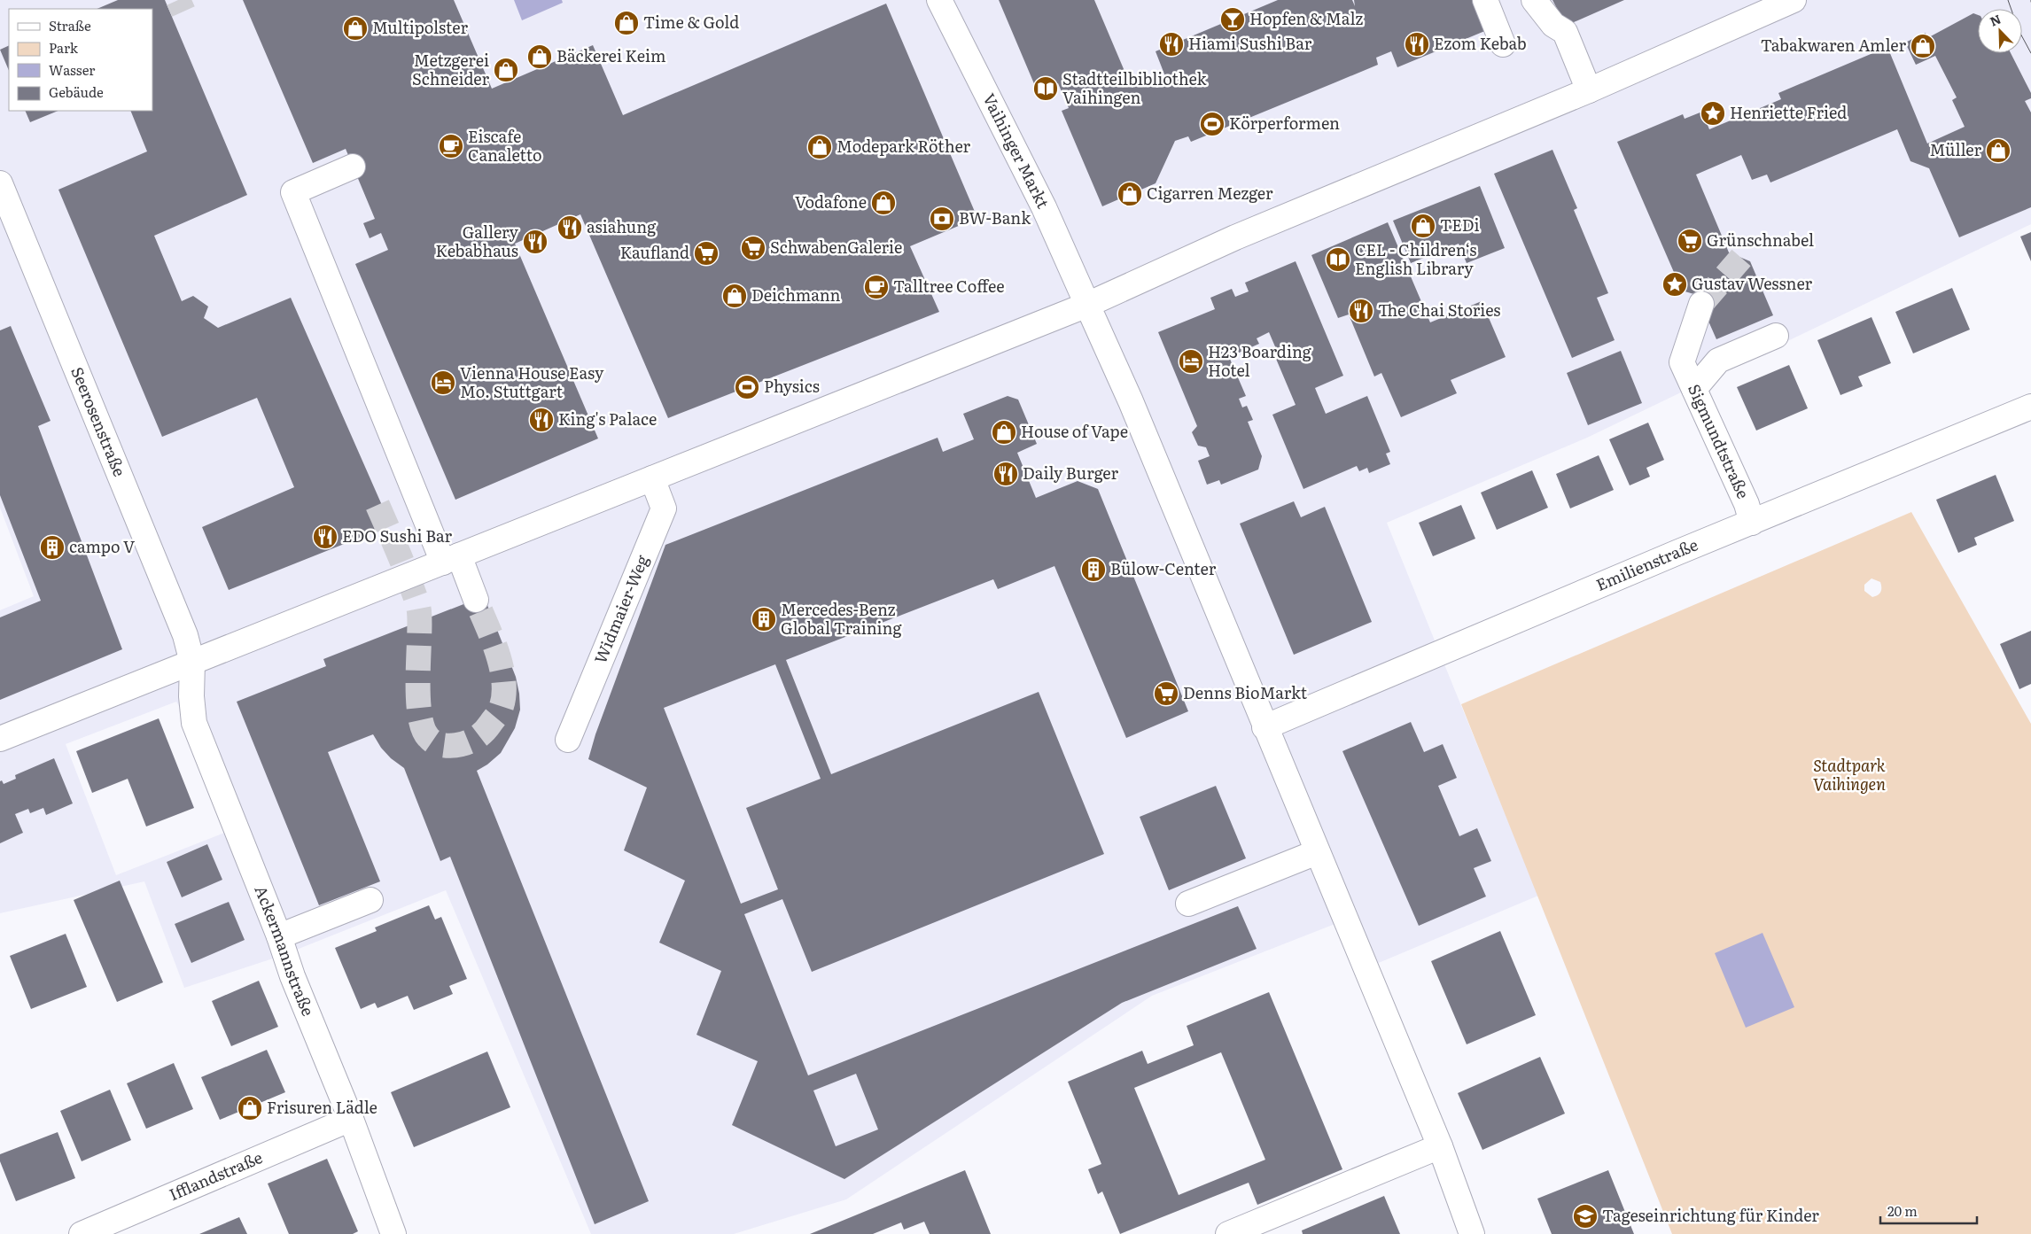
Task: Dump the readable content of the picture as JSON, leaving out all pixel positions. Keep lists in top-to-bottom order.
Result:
{
  "streets": {
    "street": [
      "Vaihinger Markt",
      "Seerosenstraße",
      "Sigmundtstraße",
      "Emilienstraße",
      "Widmaier-Weg",
      "Ackermannstraße",
      "Ifflandstraße"
    ]
  },
  "crossings": [
    ["Vaihinger Markt", "Emilienstraße"],
    ["Seerosenstraße", "Ackermannstraße"],
    ["Sigmundtstraße", "Emilienstraße"],
    ["Ackermannstraße", "Ifflandstraße"]
  ],
  "parks": ["Stadtpark Vaihingen"],
  "places": {
    "bar": ["Hopfen & Malz"],
    "shop": [
      "Time & Gold",
      "Multipolster",
      "Tabakwaren Amler",
      "Bäckerei Keim",
      "Metzgerei Schneider",
      "Modepark Röther",
      "Müller",
      "Cigarren Mezger",
      "Vodafone",
      "TEDi",
      "Deichmann",
      "House of Vape",
      "Frisuren Lädle"
    ],
    "restaurant": [
      "Hiami Sushi Bar",
      "Ezom Kebab",
      "asiahung",
      "Gallery Kebabhaus",
      "The Chai Stories",
      "King's Palace",
      "Daily Burger",
      "EDO Sushi Bar"
    ],
    "library": ["Stadtteilbibliothek Vaihingen", "CEL - Children‘s English Library"],
    "place": ["Henriette Fried", "Gustav Wessner"],
    "sports": ["Körperformen", "Physics"],
    "cafe": ["Eiscafe Canaletto", "Talltree Coffee"],
    "bank": ["BW-Bank"],
    "supermarket": [
      "Grünschnabel",
      "SchwabenGalerie",
      "Kaufland",
      "Denns BioMarkt"
    ],
    "hotel": ["H23 Boarding Hotel", "Vienna House Easy Mo. Stuttgart"],
    "building": ["campo V", "Bülow-Center", "Mercedes-Benz Global Training"],
    "school or university": ["Tageseinrichtung für Kinder"]
  },
  "legend": [
    "Straße",
    "Park",
    "Wasser",
    "Gebäude"
  ],
  "scale_bar": "20 m",
  "north": "top left"
}
